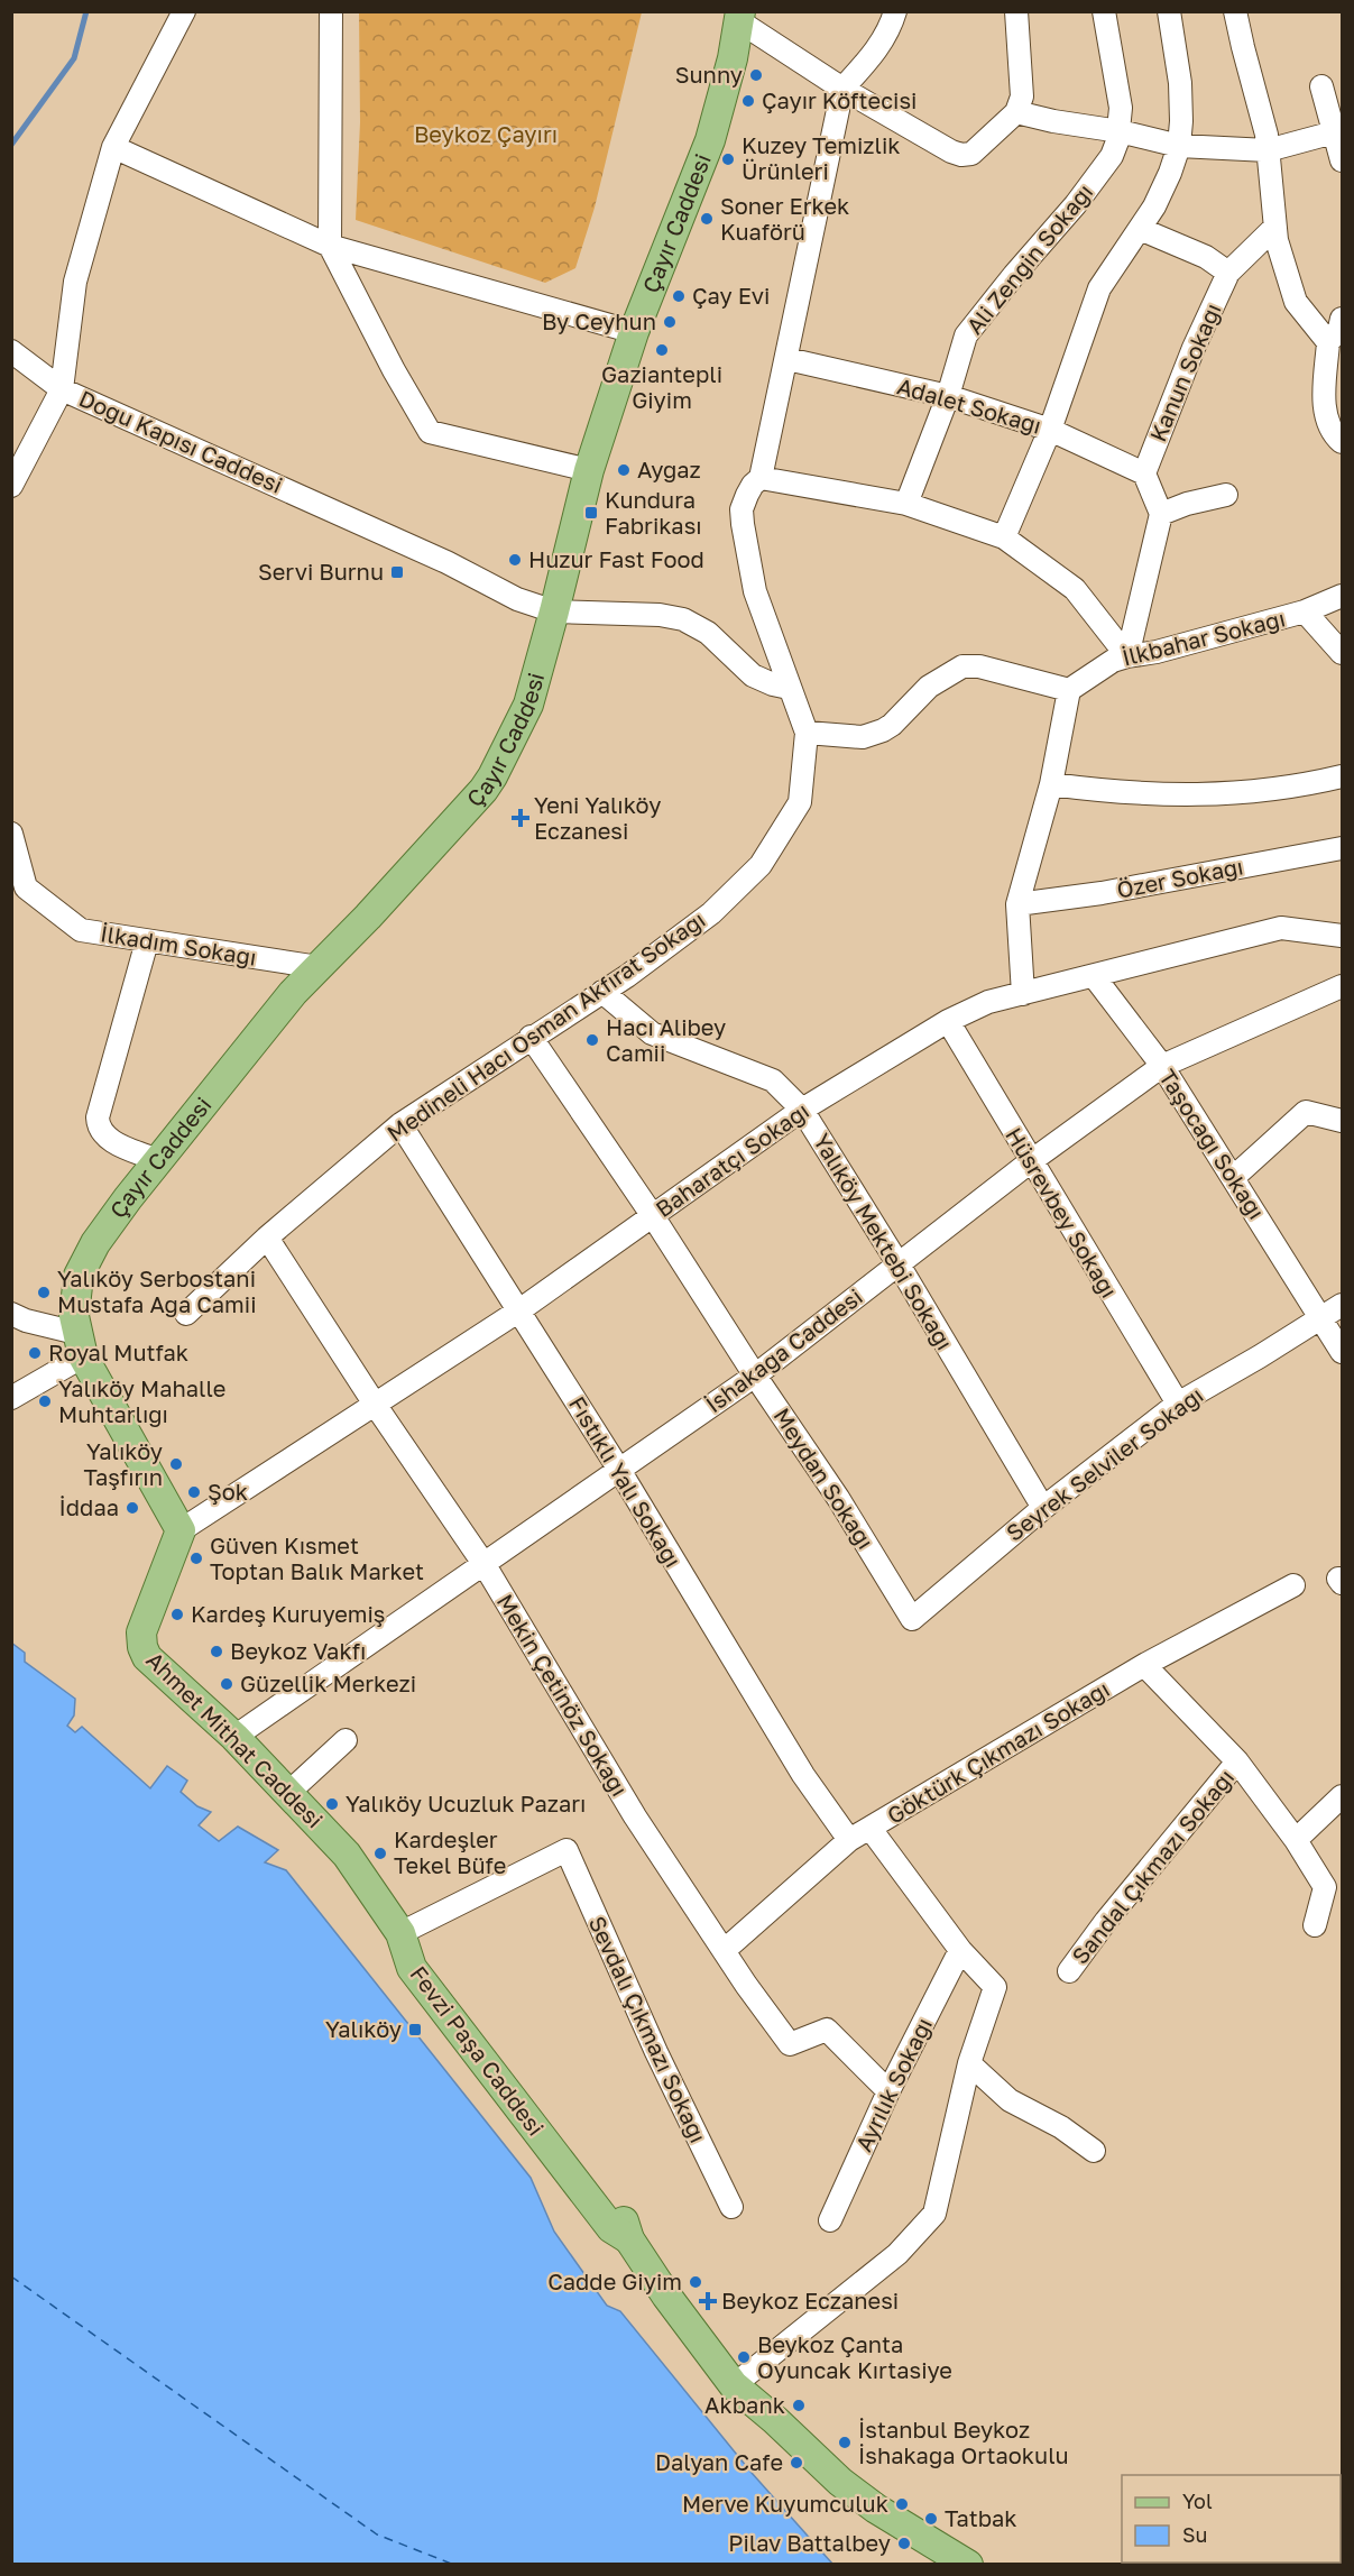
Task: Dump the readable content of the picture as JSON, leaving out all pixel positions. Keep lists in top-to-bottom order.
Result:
{
  "streets": {
    "main road": ["Çayır Caddesi", "Ahmet Mithat Caddesi", "Fevzi Paşa Caddesi"],
    "street": [
      "Ali Zengin Sokağı",
      "Kanun Sokağı",
      "Adalet Sokağı",
      "Doğu Kapısı Caddesi",
      "İlkbahar Sokağı",
      "Özer Sokağı",
      "İlkadım Sokağı",
      "Medineli Hacı Osman Akfırat Sokağı",
      "Taşocağı Sokağı",
      "Baharatçı Sokağı",
      "Hüsrevbey Sokağı",
      "Yalıköy Mektebi Sokağı",
      "İshakağa Caddesi",
      "Seyrek Selviler Sokağı",
      "Meydan Sokağı",
      "Fıstıklı Yalı Sokağı",
      "Mekin Çetinöz Sokağı",
      "Göktürk Çıkmazı Sokağı",
      "Sandal Çıkmazı Sokağı",
      "Sevdalı Çıkmazı Sokağı",
      "Ayrılık Sokağı"
    ]
  },
  "crossings": [
    ["Çayır Caddesi", "Doğu Kapısı Caddesi"],
    ["Çayır Caddesi", "İlkadım Sokağı"],
    ["Ali Zengin Sokağı", "Adalet Sokağı"],
    ["Kanun Sokağı", "Adalet Sokağı"],
    ["Adalet Sokağı", "Medineli Hacı Osman Akfırat Sokağı"],
    ["Medineli Hacı Osman Akfırat Sokağı", "Yalıköy Mektebi Sokağı"],
    ["Medineli Hacı Osman Akfırat Sokağı", "Meydan Sokağı"],
    ["Medineli Hacı Osman Akfırat Sokağı", "Fıstıklı Yalı Sokağı"],
    ["Medineli Hacı Osman Akfırat Sokağı", "Mekin Çetinöz Sokağı"],
    ["Taşocağı Sokağı", "Baharatçı Sokağı"],
    ["Taşocağı Sokağı", "İshakağa Caddesi"],
    ["Taşocağı Sokağı", "Seyrek Selviler Sokağı"],
    ["Baharatçı Sokağı", "Hüsrevbey Sokağı"],
    ["Baharatçı Sokağı", "Yalıköy Mektebi Sokağı"],
    ["Baharatçı Sokağı", "Meydan Sokağı"],
    ["Baharatçı Sokağı", "Fıstıklı Yalı Sokağı"],
    ["Baharatçı Sokağı", "Mekin Çetinöz Sokağı"],
    ["Baharatçı Sokağı", "Ahmet Mithat Caddesi"],
    ["Hüsrevbey Sokağı", "İshakağa Caddesi"],
    ["Hüsrevbey Sokağı", "Seyrek Selviler Sokağı"],
    ["Yalıköy Mektebi Sokağı", "İshakağa Caddesi"],
    ["Yalıköy Mektebi Sokağı", "Seyrek Selviler Sokağı"],
    ["İshakağa Caddesi", "Meydan Sokağı"],
    ["İshakağa Caddesi", "Fıstıklı Yalı Sokağı"],
    ["İshakağa Caddesi", "Mekin Çetinöz Sokağı"],
    ["İshakağa Caddesi", "Ahmet Mithat Caddesi"],
    ["Seyrek Selviler Sokağı", "Meydan Sokağı"],
    ["Fıstıklı Yalı Sokağı", "Göktürk Çıkmazı Sokağı"],
    ["Mekin Çetinöz Sokağı", "Göktürk Çıkmazı Sokağı"],
    ["Mekin Çetinöz Sokağı", "Ayrılık Sokağı"],
    ["Ahmet Mithat Caddesi", "Sevdalı Çıkmazı Sokağı"],
    ["Ahmet Mithat Caddesi", "Fevzi Paşa Caddesi"],
    ["Sevdalı Çıkmazı Sokağı", "Fevzi Paşa Caddesi"]
  ],
  "parks": ["Beykoz Çayırı"],
  "places": {
    "other": [
      "Sunny",
      "Çayır Köftecisi",
      "Kuzey Temizlik Ürünleri",
      "Soner Erkek Kuaförü",
      "Çay Evi",
      "By Ceyhun",
      "Gaziantepli Giyim",
      "Aygaz",
      "Huzur Fast Food",
      "Hacı Alibey Camii",
      "Yalıköy Serbostani Mustafa Ağa Camii",
      "Royal Mutfak",
      "Yalıköy Mahalle Muhtarlığı",
      "Yalıköy Taşfırın",
      "Şok",
      "İddaa",
      "Güven Kısmet Toptan Balık Market",
      "Kardeş Kuruyemiş",
      "Beykoz Vakfı",
      "Güzellik Merkezi",
      "Yalıköy Ucuzluk Pazarı",
      "Kardeşler Tekel Büfe",
      "Cadde Giyim",
      "Beykoz Çanta Oyuncak Kırtasiye",
      "Akbank",
      "İstanbul Beykoz İshakağa Ortaokulu",
      "Dalyan Cafe",
      "Merve Kuyumculuk",
      "Tatbak",
      "Pilav Battalbey"
    ],
    "transit": ["Kundura Fabrikası", "Servi Burnu", "Yalıköy"],
    "health": ["Yeni Yalıköy Eczanesi", "Beykoz Eczanesi"]
  },
  "legend": ["Yol", "Su"]
}
